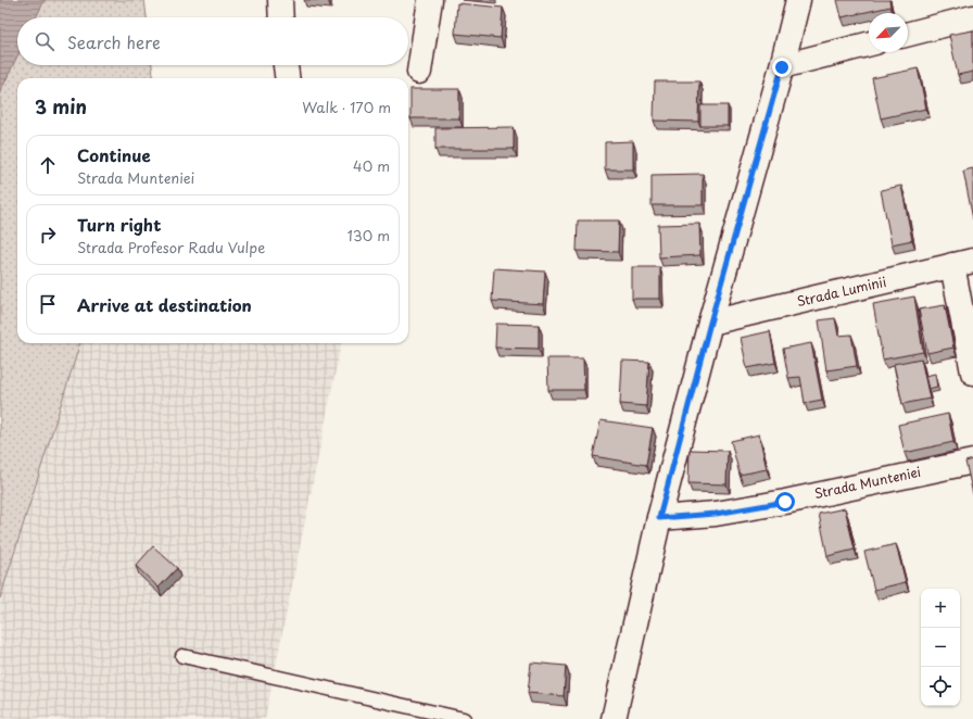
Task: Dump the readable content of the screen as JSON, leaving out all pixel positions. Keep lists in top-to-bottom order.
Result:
{
  "streets": {
    "street": ["Strada Luminii", "Strada Munteniei"]
  },
  "north": "bottom left",
  "page": {
    "search": "Search here",
    "heading": ["3 min", "Walk · 170 m"],
    "list": [
      ["Continue", "Strada Munteniei", "40 m"],
      ["Turn right", "Strada Profesor Radu Vulpe", "130 m"],
      "Arrive at destination"
    ],
    "map_buttons": ["+", "−"]
  }
}
